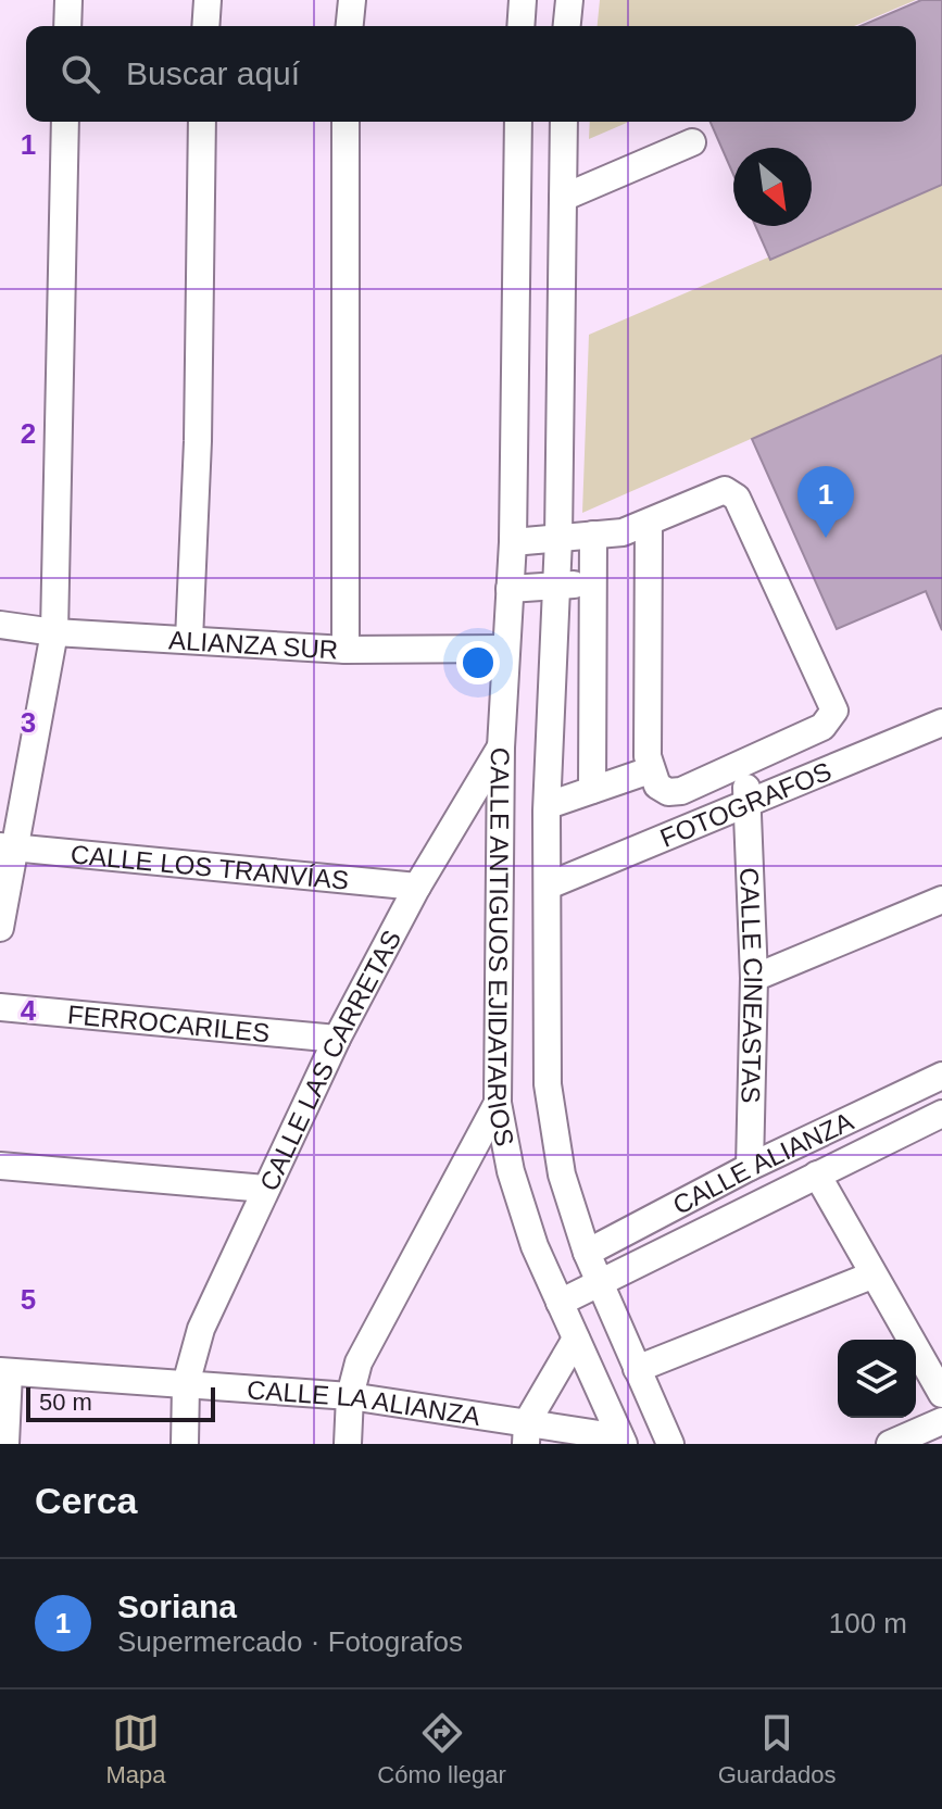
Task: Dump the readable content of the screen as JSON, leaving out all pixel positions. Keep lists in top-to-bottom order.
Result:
{
  "streets": {
    "street": [
      "ALIANZA SUR",
      "FOTOGRAFOS",
      "CALLE LOS TRANVÍAS",
      "CALLE ANTIGUOS EJIDATARIOS",
      "CALLE CINEASTAS",
      "FERROCARILES",
      "CALLE LAS CARRETAS",
      "CALLE ALIANZA",
      "CALLE LA ALIANZA"
    ]
  },
  "crossings": [
    ["ALIANZA SUR", "CALLE ANTIGUOS EJIDATARIOS"],
    ["FOTOGRAFOS", "CALLE ANTIGUOS EJIDATARIOS"],
    ["FOTOGRAFOS", "CALLE CINEASTAS"],
    ["CALLE LOS TRANVÍAS", "CALLE LAS CARRETAS"],
    ["CALLE ANTIGUOS EJIDATARIOS", "CALLE LAS CARRETAS"],
    ["CALLE ANTIGUOS EJIDATARIOS", "CALLE ALIANZA"],
    ["CALLE ANTIGUOS EJIDATARIOS", "CALLE LA ALIANZA"],
    ["CALLE CINEASTAS", "CALLE ALIANZA"],
    ["FERROCARILES", "CALLE LAS CARRETAS"],
    ["CALLE LAS CARRETAS", "CALLE LA ALIANZA"]
  ],
  "scale_bar": "50 m",
  "north": "bottom right",
  "page": {
    "search": "Buscar aquí",
    "pins": "1",
    "scale": "50 m",
    "heading": "Cerca",
    "list": [
      {
        "mark": "1",
        "name": "Soriana",
        "note": "Supermercado · Fotografos",
        "value": "100 m"
      }
    ],
    "nav": ["Mapa", "Cómo llegar", "Guardados"]
  },
  "grid": {
    "rows": [
      "1",
      "2",
      "3",
      "4",
      "5"
    ]
  }
}
